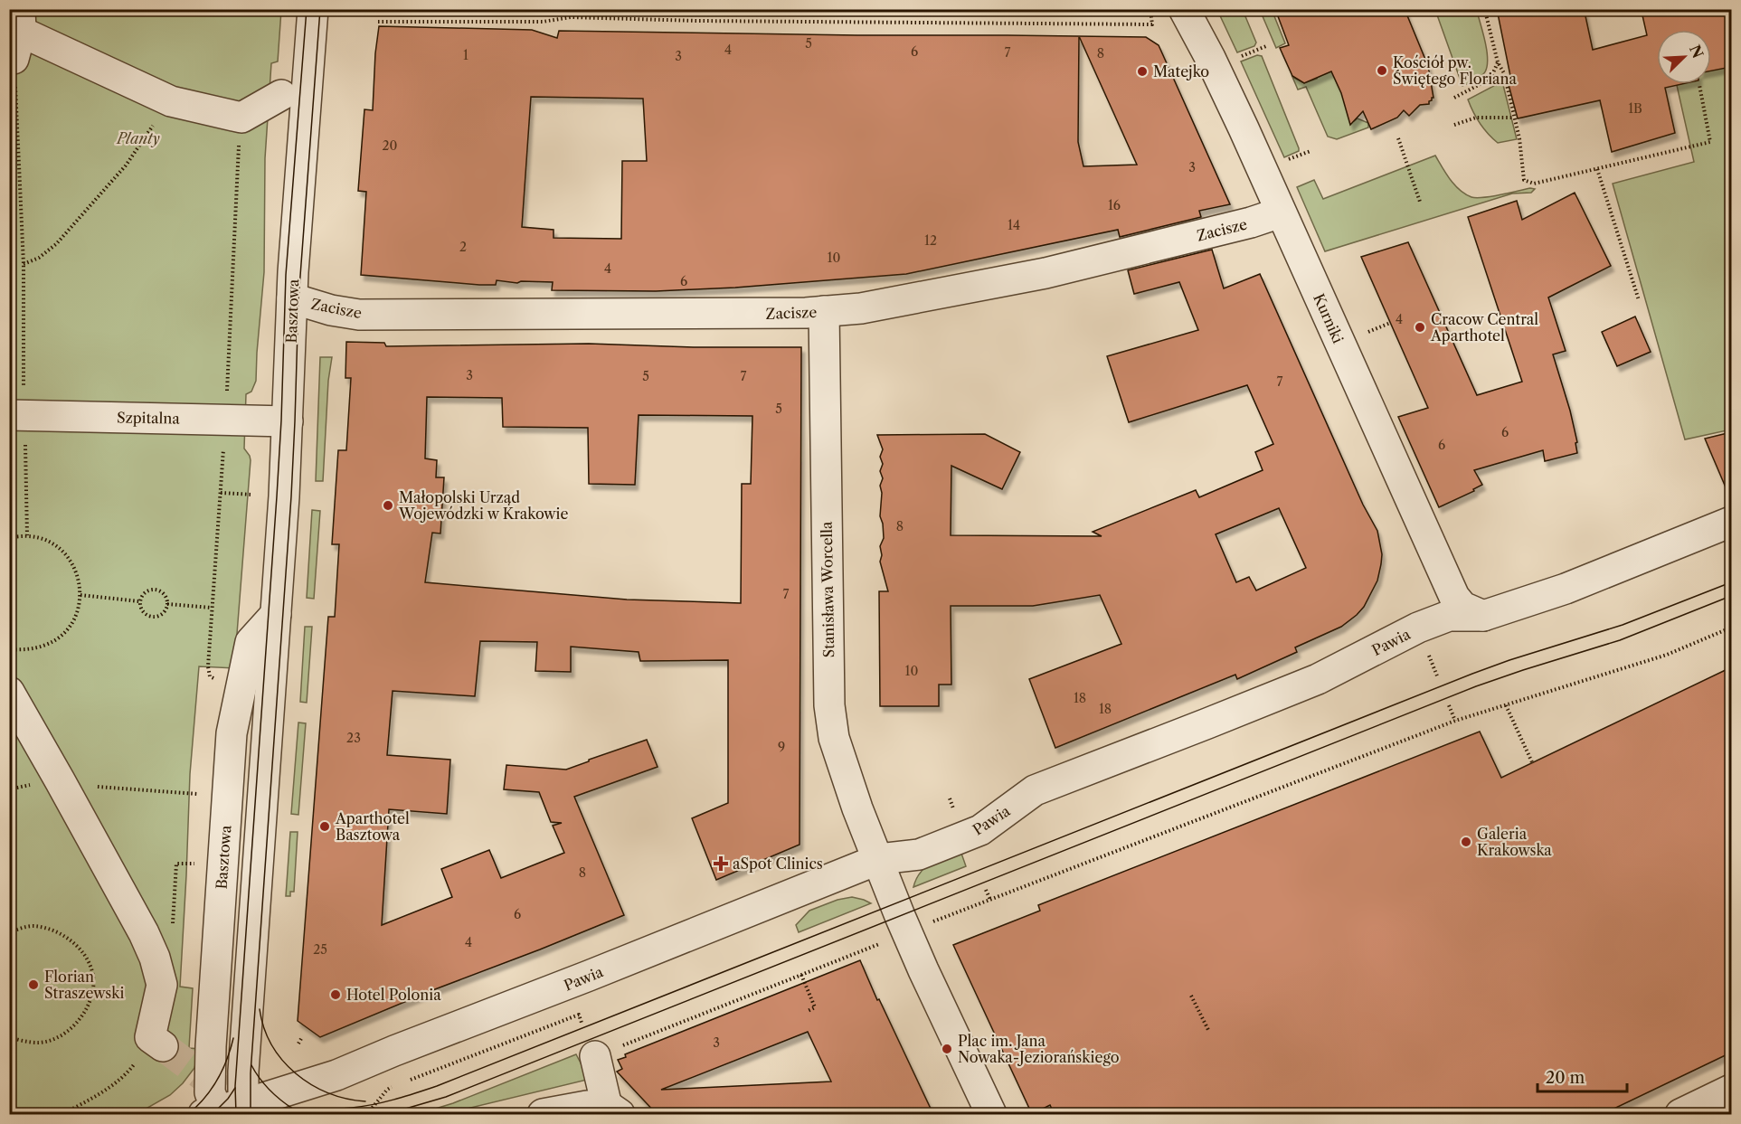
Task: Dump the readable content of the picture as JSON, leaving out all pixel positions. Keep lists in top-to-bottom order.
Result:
{
  "streets": {
    "street": [
      "Zacisze",
      "Basztowa",
      "Kurniki",
      "Szpitalna",
      "Stanisława Worcella",
      "Pawia"
    ]
  },
  "crossings": [
    ["Zacisze", "Basztowa"],
    ["Zacisze", "Kurniki"],
    ["Zacisze", "Stanisława Worcella"],
    ["Basztowa", "Szpitalna"],
    ["Basztowa", "Pawia"],
    ["Kurniki", "Pawia"],
    ["Stanisława Worcella", "Pawia"]
  ],
  "parks": ["Planty"],
  "places": {
    "other": [
      "Kościół pw. Świętego Floriana",
      "Matejko",
      "Cracow Central Aparthotel",
      "Małopolski Urząd Wojewódzki w Krakowie",
      "Aparthotel Basztowa",
      "Galeria Krakowska",
      "Florian Straszewski",
      "Hotel Polonia",
      "Plac im. Jana Nowaka-Jeziorańskiego"
    ],
    "health": ["aSpot Clinics"]
  },
  "house_numbers": [
    "5",
    "4",
    "6",
    "7",
    "8",
    "1",
    "3",
    "1B",
    "20",
    "3",
    "16",
    "14",
    "12",
    "2",
    "10",
    "4",
    "6",
    "4",
    "3",
    "5",
    "7",
    "7",
    "5",
    "6",
    "6",
    "8",
    "7",
    "10",
    "18",
    "18",
    "23",
    "9",
    "8",
    "6",
    "4",
    "25",
    "3"
  ],
  "scale_bar": "20 m",
  "north": "top right"
}
